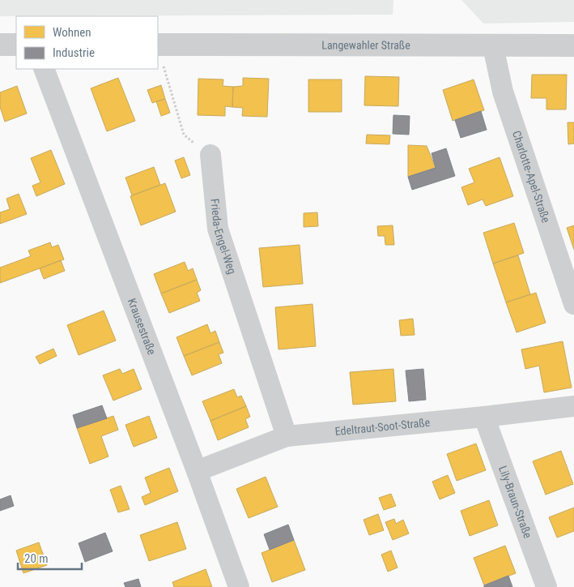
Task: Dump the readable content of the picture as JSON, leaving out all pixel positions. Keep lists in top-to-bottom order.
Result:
{
  "streets": {
    "street": [
      "Langewahler Straße",
      "Charlotte-Apel-Straße",
      "Frieda-Engel-Weg",
      "Krausestraße",
      "Edeltraut-Soot-Straße",
      "Lily-Braun-Straße"
    ]
  },
  "crossings": [
    ["Langewahler Straße", "Charlotte-Apel-Straße"],
    ["Frieda-Engel-Weg", "Edeltraut-Soot-Straße"],
    ["Krausestraße", "Edeltraut-Soot-Straße"],
    ["Edeltraut-Soot-Straße", "Lily-Braun-Straße"]
  ],
  "legend": ["Wohnen", "Industrie"],
  "scale_bar": "20 m"
}
